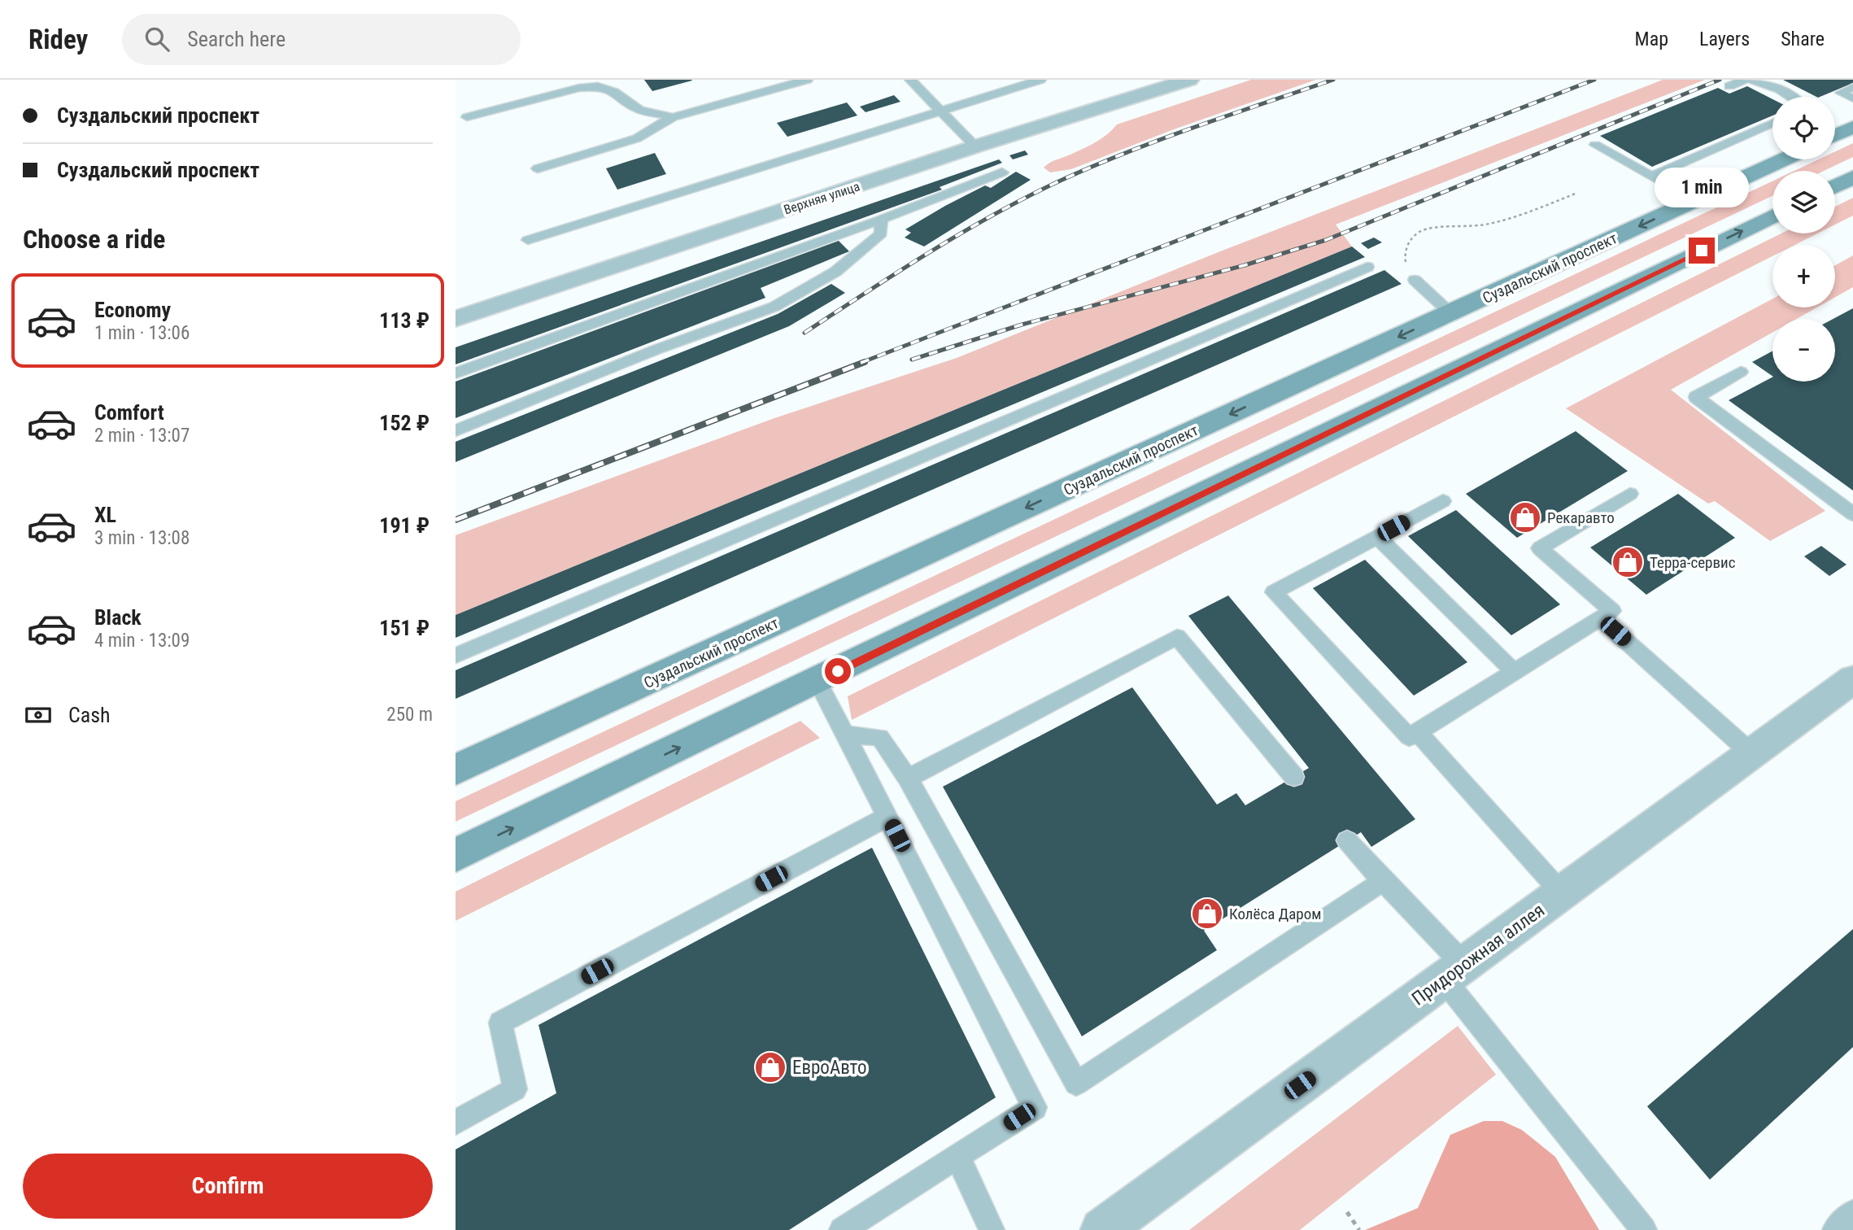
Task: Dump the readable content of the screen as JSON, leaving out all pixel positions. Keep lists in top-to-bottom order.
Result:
{
  "streets": {
    "main road": ["Суздальский проспект"],
    "street": ["Верхняя улица", "Придорожная аллея"]
  },
  "places": {
    "shop": [
      "Рекаравто",
      "Терра-сервис",
      "Колёса Даром",
      "ЕвроАвто"
    ]
  },
  "page": {
    "header": "Ridey",
    "search": "Search here",
    "nav": ["Map", "Layers", "Share"],
    "banner": ["Суздальский проспект", "Суздальский проспект"],
    "map_buttons": ["+", "−"],
    "bubble": "1 min",
    "heading": "Choose a ride",
    "list": [
      {
        "name": "Economy",
        "note": "1 min · 13:06",
        "value": "113 ₽"
      },
      {
        "name": "Comfort",
        "note": "2 min · 13:07",
        "value": "152 ₽"
      },
      {
        "name": "XL",
        "note": "3 min · 13:08",
        "value": "191 ₽"
      },
      {
        "name": "Black",
        "note": "4 min · 13:09",
        "value": "151 ₽"
      }
    ],
    "pay": ["Cash", "250 m"],
    "buttons": "Confirm"
  }
}
